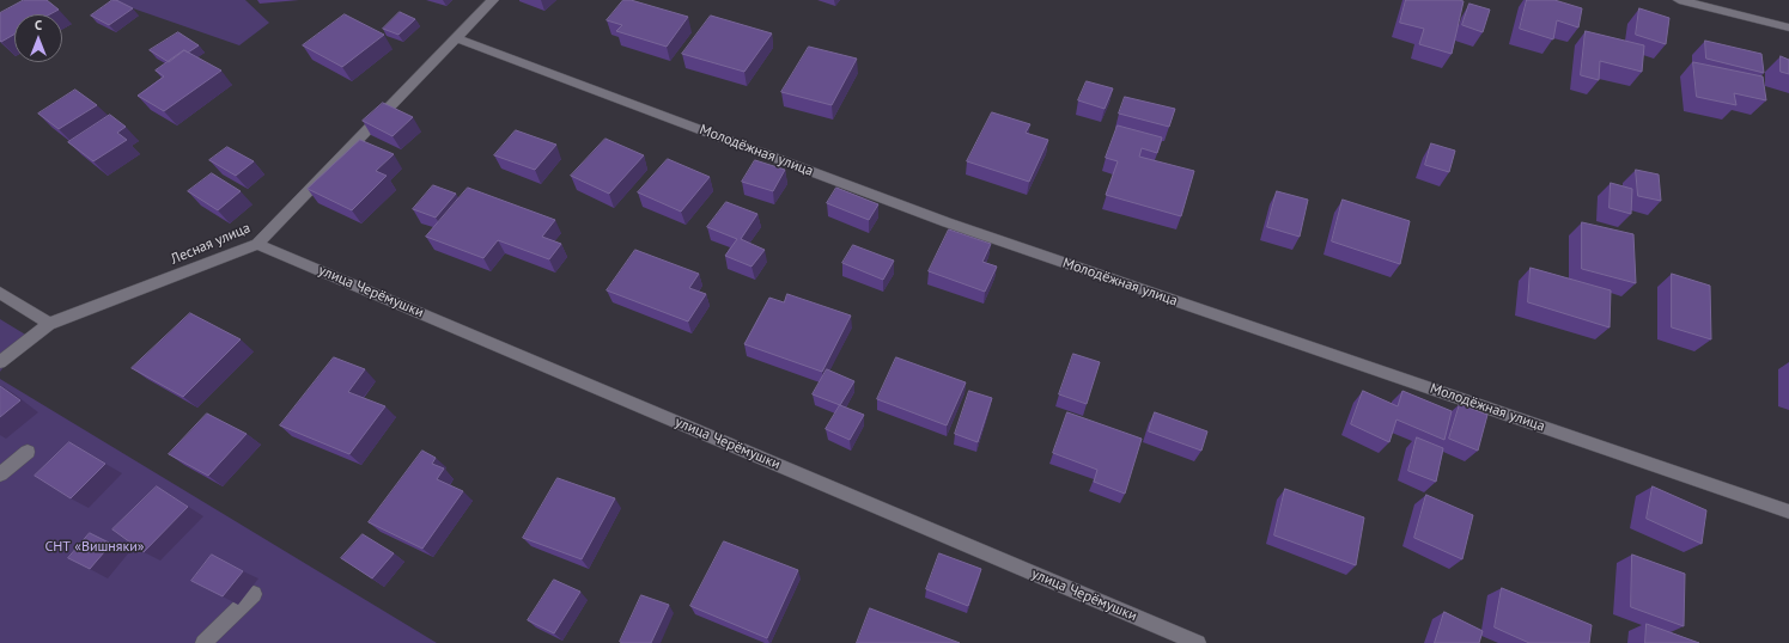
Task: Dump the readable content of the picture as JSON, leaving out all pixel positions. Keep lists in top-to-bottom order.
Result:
{
  "streets": {
    "street": ["Молодёжная улица", "Лесная улица", "улица Черёмушки"]
  },
  "crossings": [
    ["Молодёжная улица", "Лесная улица"],
    ["Лесная улица", "улица Черёмушки"]
  ],
  "parks": ["СНТ «Вишняки»"],
  "north": "top"
}
